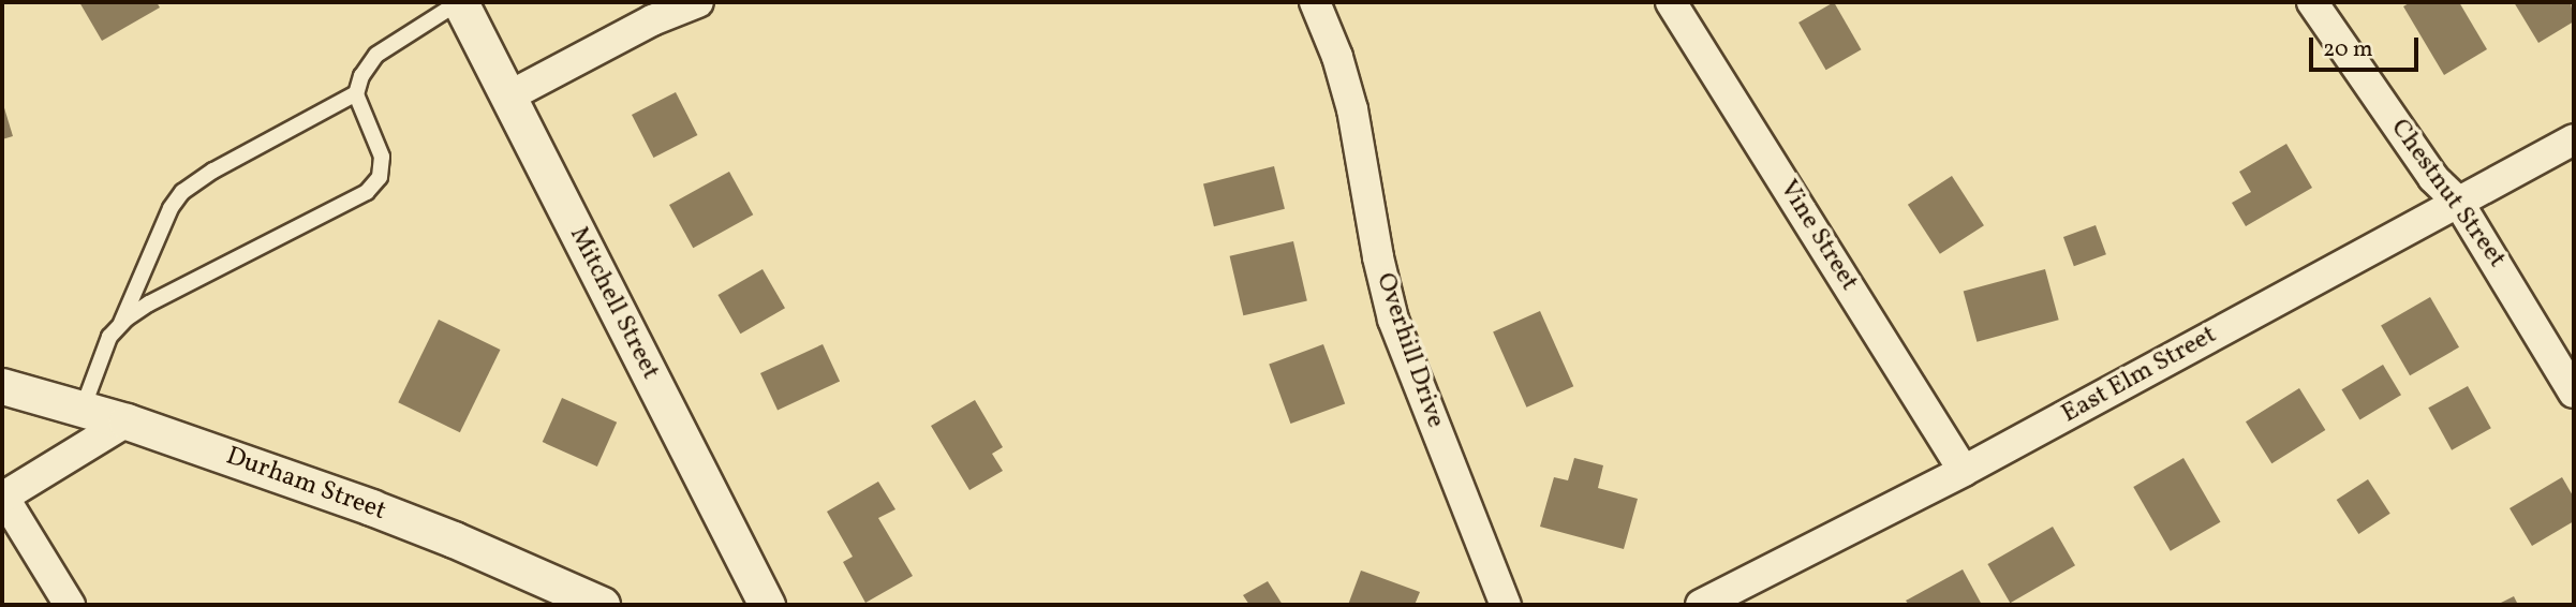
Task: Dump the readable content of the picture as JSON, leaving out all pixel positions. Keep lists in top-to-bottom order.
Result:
{
  "streets": {
    "street": [
      "Chestnut Street",
      "Vine Street",
      "Mitchell Street",
      "Overhill Drive",
      "East Elm Street",
      "Durham Street"
    ]
  },
  "crossings": [
    ["Chestnut Street", "East Elm Street"],
    ["Vine Street", "East Elm Street"]
  ],
  "scale_bar": "20 m"
}
